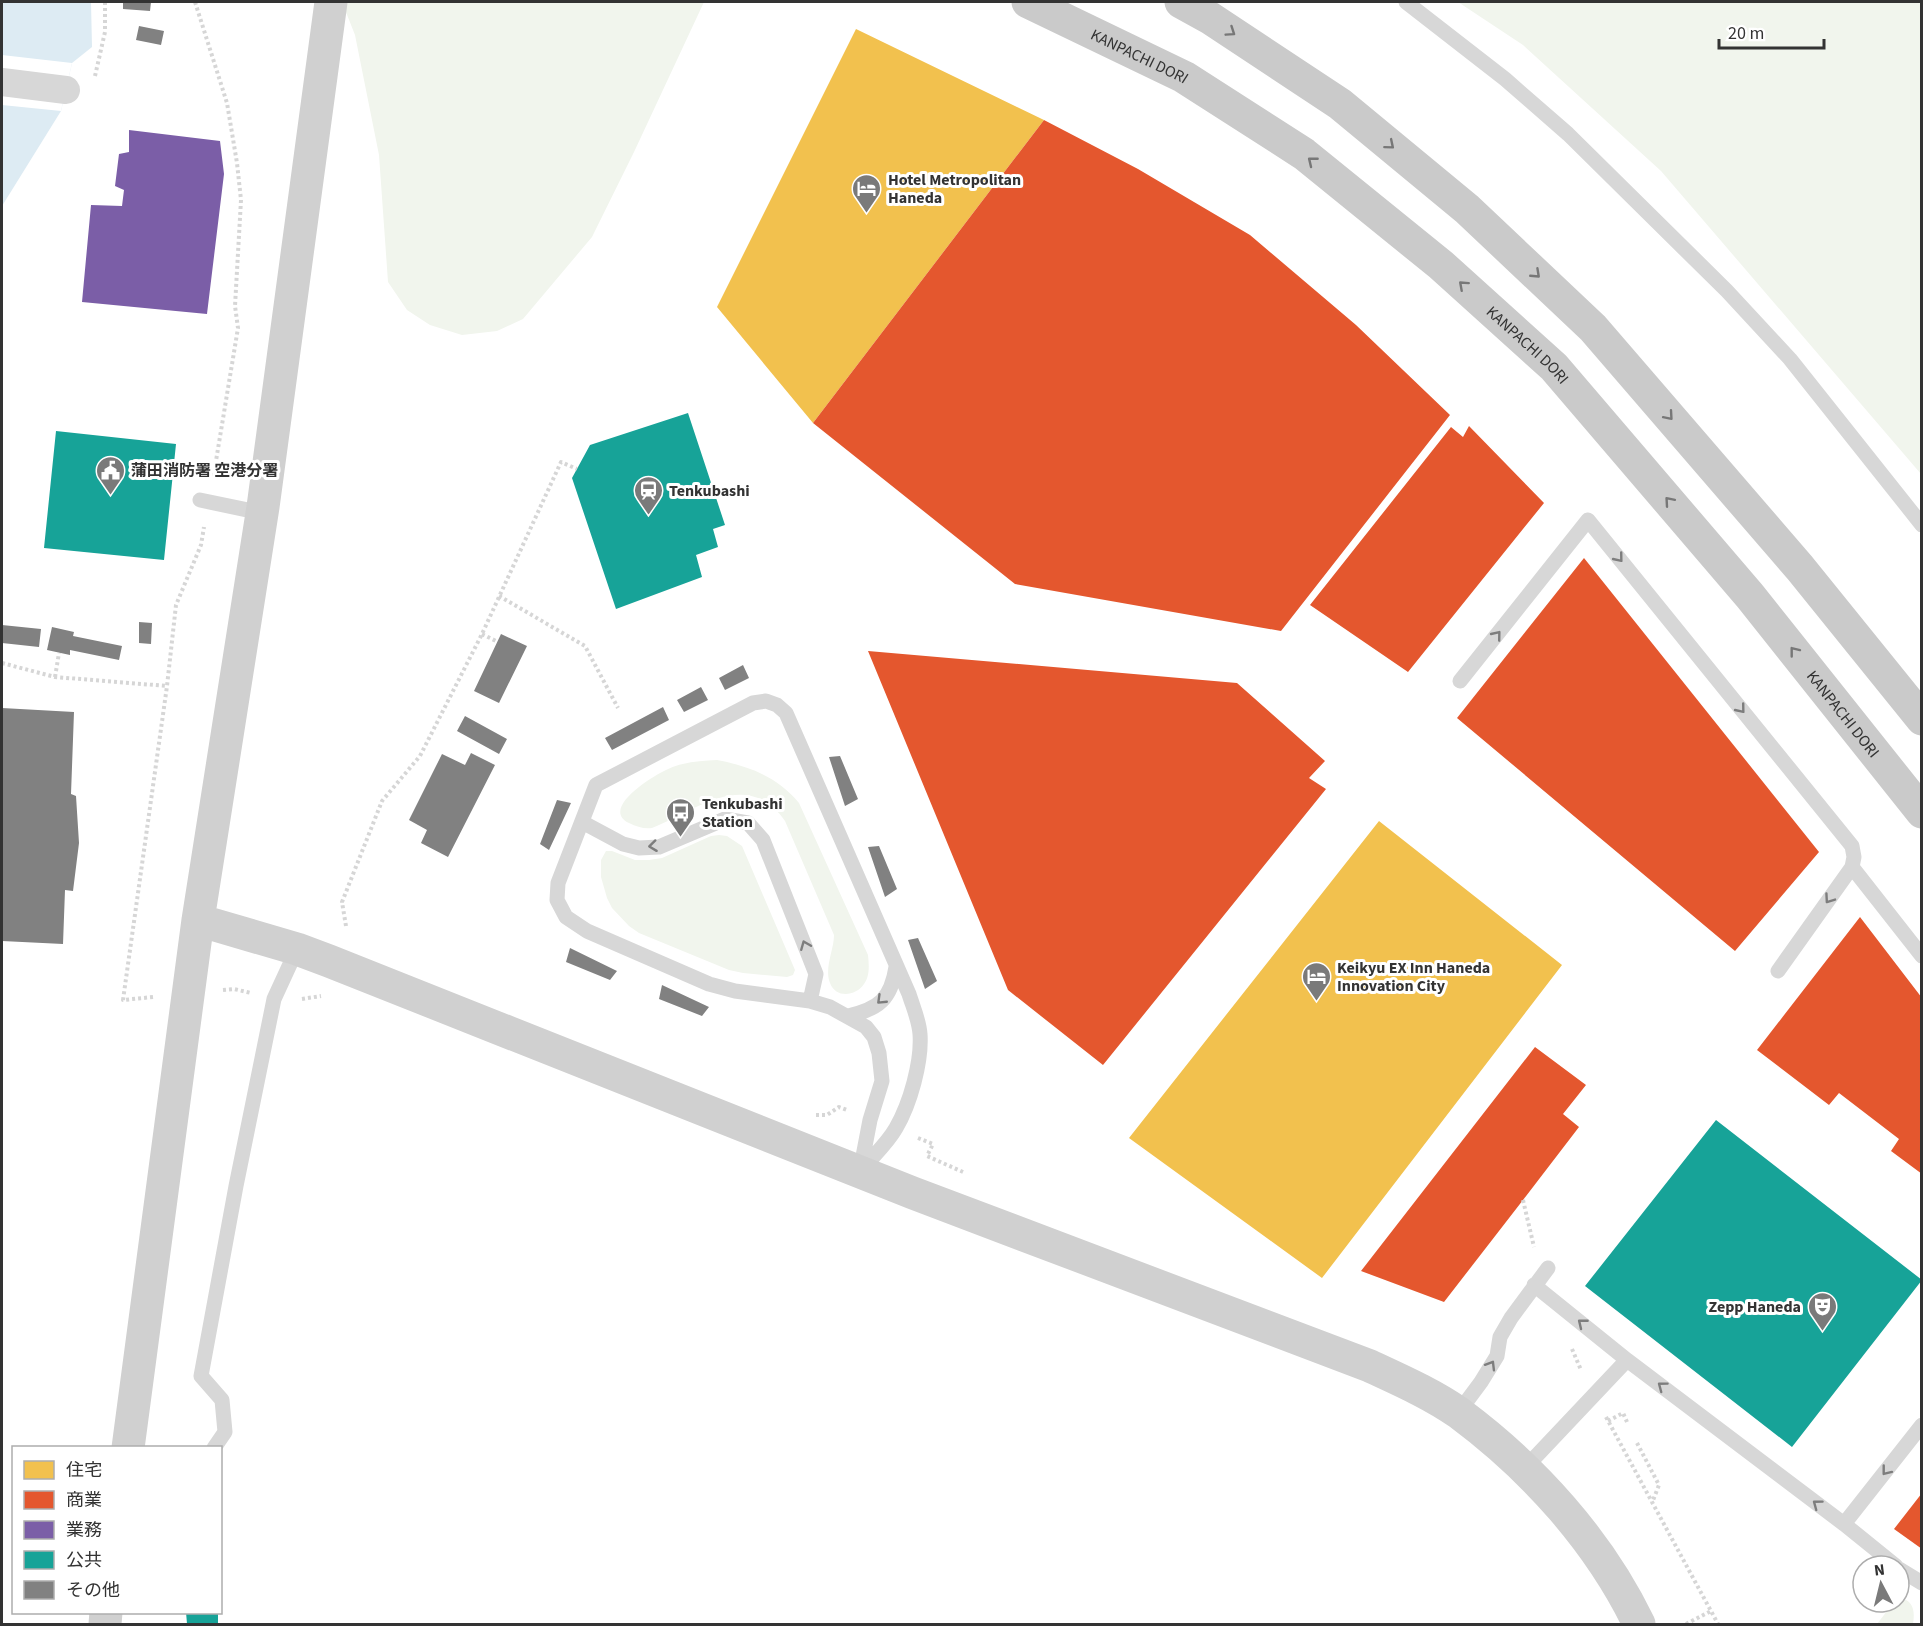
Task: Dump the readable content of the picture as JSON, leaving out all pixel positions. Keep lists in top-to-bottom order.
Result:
{
  "streets": {
    "main road": ["KANPACHI DORI"]
  },
  "places": {
    "hotel": ["Hotel Metropolitan Haneda", "Keikyu EX Inn Haneda Innovation City"],
    "public building": ["蒲田消防署 空港分署"],
    "station": ["Tenkubashi"],
    "bus stop": ["Tenkubashi Station"],
    "theatre": ["Zepp Haneda"]
  },
  "legend": [
    "住宅",
    "商業",
    "業務",
    "公共",
    "その他"
  ],
  "scale_bar": "20 m",
  "north": "top"
}
